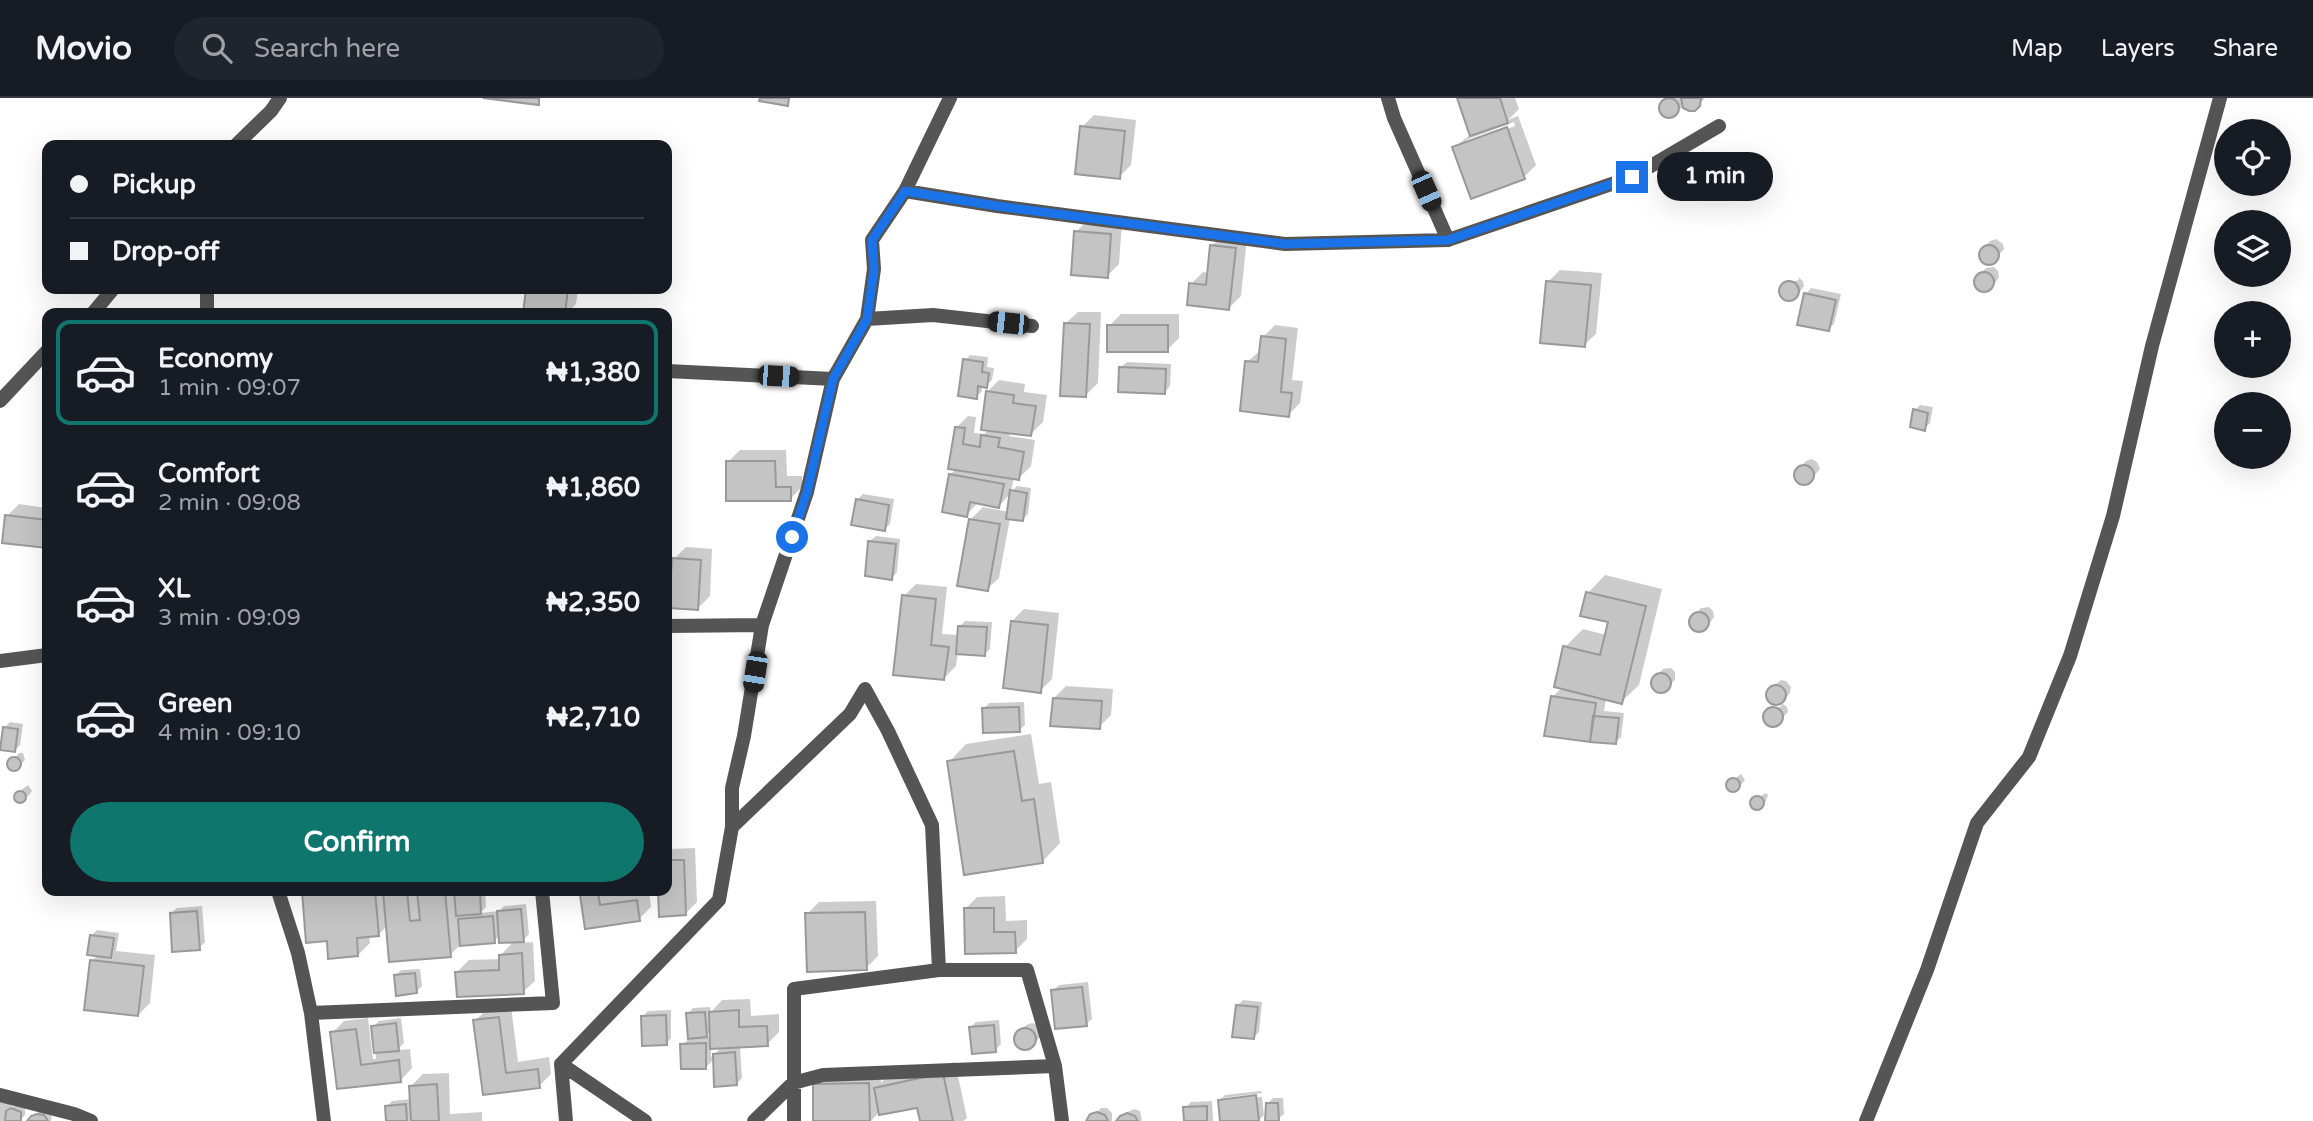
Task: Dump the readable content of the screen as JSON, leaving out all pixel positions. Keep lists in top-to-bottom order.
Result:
{
  "page": {
    "header": "Movio",
    "search": "Search here",
    "nav": ["Map", "Layers", "Share"],
    "map_buttons": ["+", "−"],
    "banner": ["Pickup", "Drop-off"],
    "bubble": "1 min",
    "list": [
      {
        "name": "Economy",
        "note": "1 min · 09:07",
        "value": "₦1,380"
      },
      {
        "name": "Comfort",
        "note": "2 min · 09:08",
        "value": "₦1,860"
      },
      {
        "name": "XL",
        "note": "3 min · 09:09",
        "value": "₦2,350"
      },
      {
        "name": "Green",
        "note": "4 min · 09:10",
        "value": "₦2,710"
      }
    ],
    "buttons": "Confirm"
  }
}
